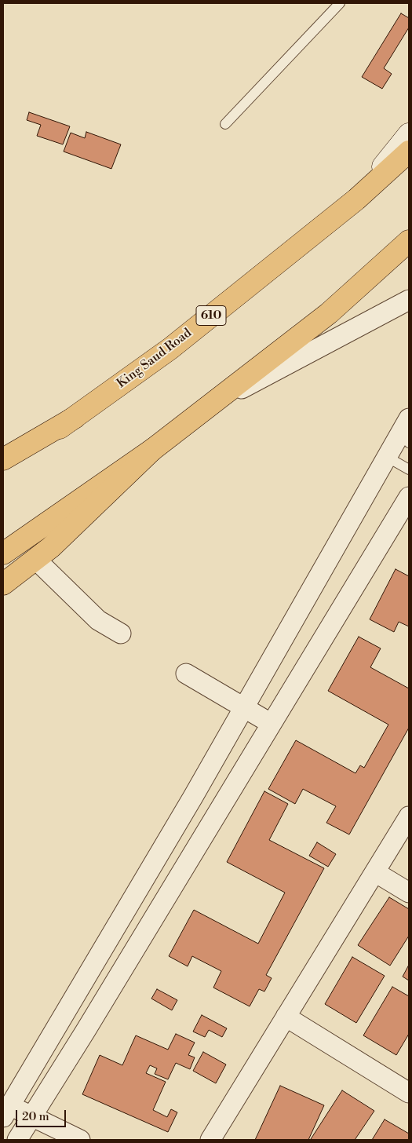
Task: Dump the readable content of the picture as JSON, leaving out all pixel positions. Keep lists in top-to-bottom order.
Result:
{
  "streets": {
    "main road": ["610", "King Saud Road"]
  },
  "scale_bar": "20 m"
}
